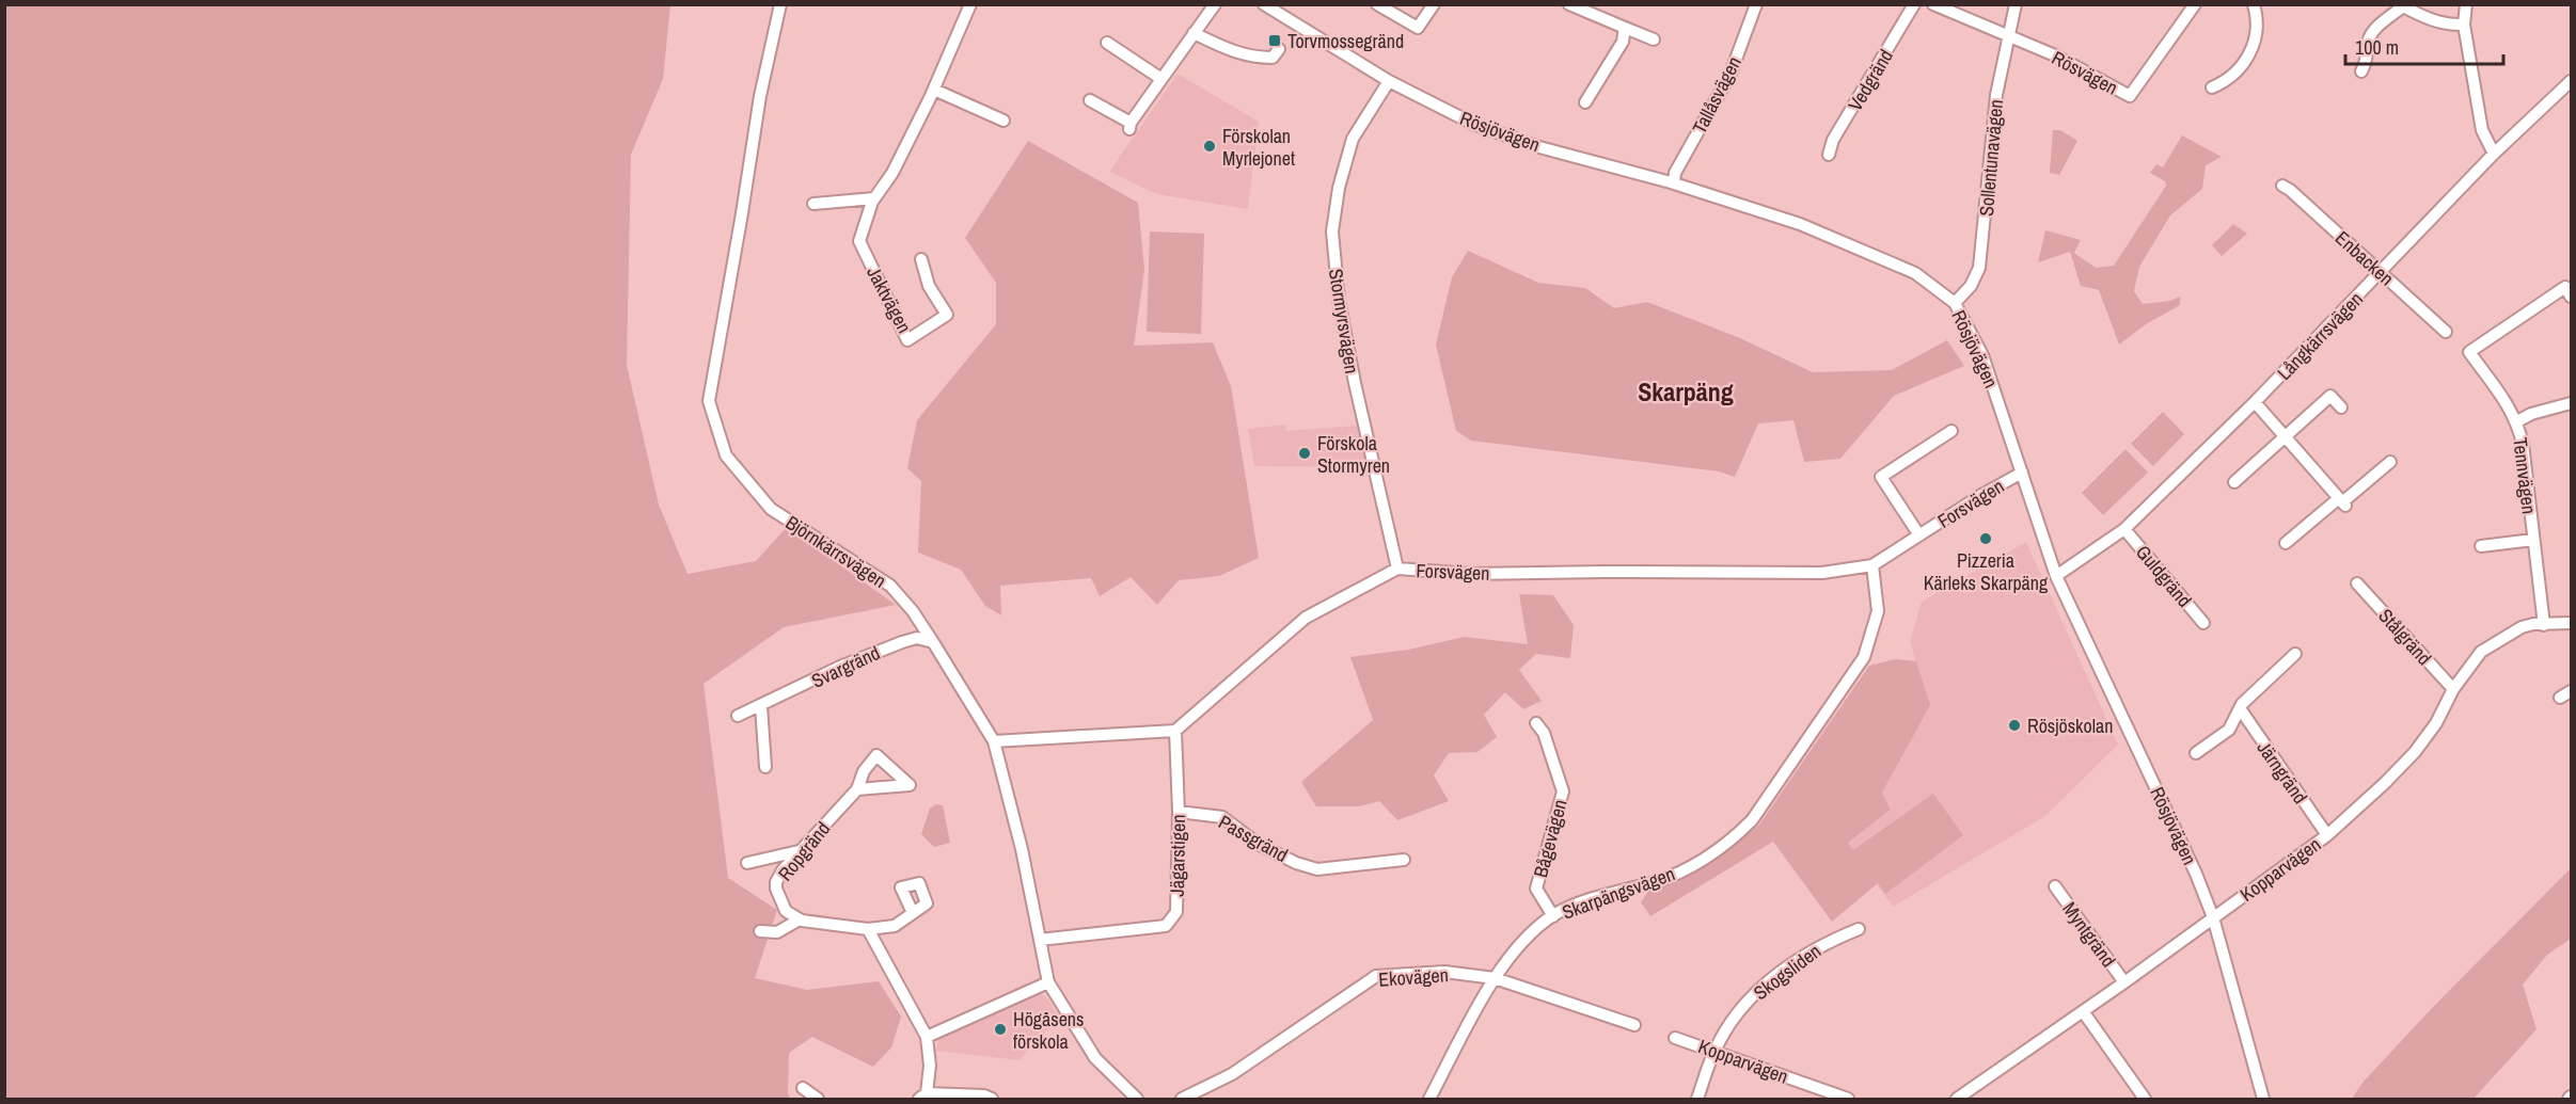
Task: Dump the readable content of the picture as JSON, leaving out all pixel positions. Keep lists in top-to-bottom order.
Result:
{
  "streets": {
    "street": [
      "Rösvägen",
      "Vedgränd",
      "Tallåsvägen",
      "Rösjövägen",
      "Sollentunavägen",
      "Enbacken",
      "Jaktvägen",
      "Stormyrsvägen",
      "Långkärrsvägen",
      "Tennvägen",
      "Forsvägen",
      "Björnkärrsvägen",
      "Guldgränd",
      "Stålgränd",
      "Svargränd",
      "Järngränd",
      "Passgränd",
      "Bågevägen",
      "Ropgränd",
      "Jägarstigen",
      "Kopparvägen",
      "Skarpängsvägen",
      "Myntgränd",
      "Skogsliden",
      "Ekovägen"
    ]
  },
  "crossings": [
    ["Rösvägen", "Sollentunavägen"],
    ["Tallåsvägen", "Rösjövägen"],
    ["Rösjövägen", "Sollentunavägen"],
    ["Rösjövägen", "Stormyrsvägen"],
    ["Rösjövägen", "Långkärrsvägen"],
    ["Rösjövägen", "Forsvägen"],
    ["Rösjövägen", "Kopparvägen"],
    ["Enbacken", "Långkärrsvägen"],
    ["Stormyrsvägen", "Forsvägen"],
    ["Långkärrsvägen", "Guldgränd"],
    ["Tennvägen", "Kopparvägen"],
    ["Forsvägen", "Jägarstigen"],
    ["Forsvägen", "Skarpängsvägen"],
    ["Björnkärrsvägen", "Svargränd"],
    ["Björnkärrsvägen", "Jägarstigen"],
    ["Stålgränd", "Kopparvägen"],
    ["Järngränd", "Kopparvägen"],
    ["Passgränd", "Jägarstigen"],
    ["Bågevägen", "Skarpängsvägen"],
    ["Kopparvägen", "Myntgränd"],
    ["Kopparvägen", "Skogsliden"],
    ["Skarpängsvägen", "Ekovägen"]
  ],
  "districts": ["Skarpäng"],
  "places": {
    "transit": ["Torvmossegränd"],
    "other": [
      "Förskolan Myrlejonet",
      "Förskola Stormyren",
      "Pizzeria Kärleks Skarpäng",
      "Rösjöskolan",
      "Högåsens förskola"
    ]
  },
  "scale_bar": "100 m"
}
